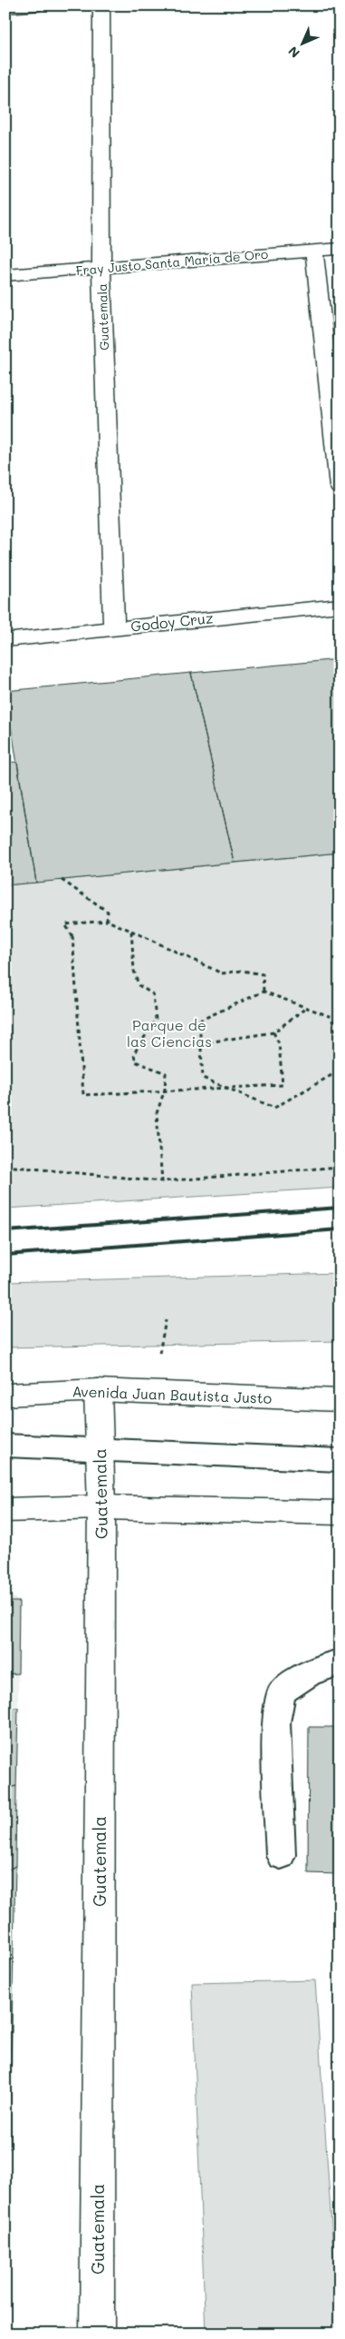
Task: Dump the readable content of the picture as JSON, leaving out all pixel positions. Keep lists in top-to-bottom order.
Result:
{
  "streets": {
    "street": [
      "Fray Justo Santa María de Oro",
      "Guatemala",
      "Godoy Cruz",
      "Avenida Juan Bautista Justo"
    ]
  },
  "crossings": [
    ["Fray Justo Santa María de Oro", "Guatemala"],
    ["Guatemala", "Godoy Cruz"],
    ["Guatemala", "Avenida Juan Bautista Justo"]
  ],
  "parks": ["Parque de las Ciencias"],
  "north": "bottom left"
}
